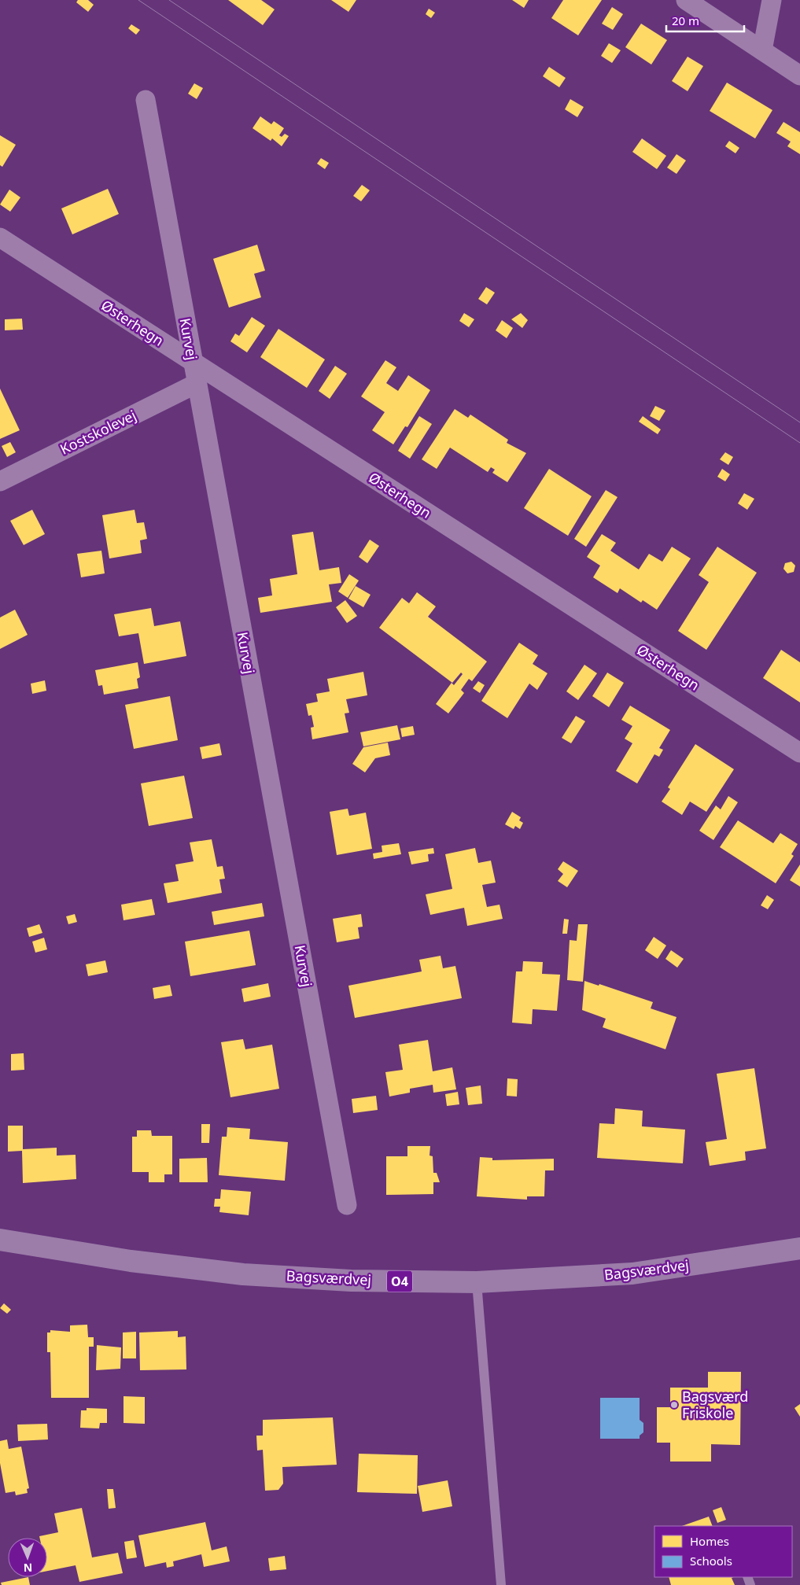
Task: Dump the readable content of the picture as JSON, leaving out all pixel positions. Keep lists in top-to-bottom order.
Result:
{
  "streets": {
    "main road": ["Bagsværdvej", "O4"],
    "street": ["Østerhegn", "Kurvej", "Kostskolevej"]
  },
  "crossings": [
    ["Østerhegn", "Kurvej"],
    ["Kurvej", "Kostskolevej"]
  ],
  "places": ["Bagsværd Friskole"],
  "legend": ["Homes", "Schools"],
  "scale_bar": "20 m",
  "north": "bottom"
}
